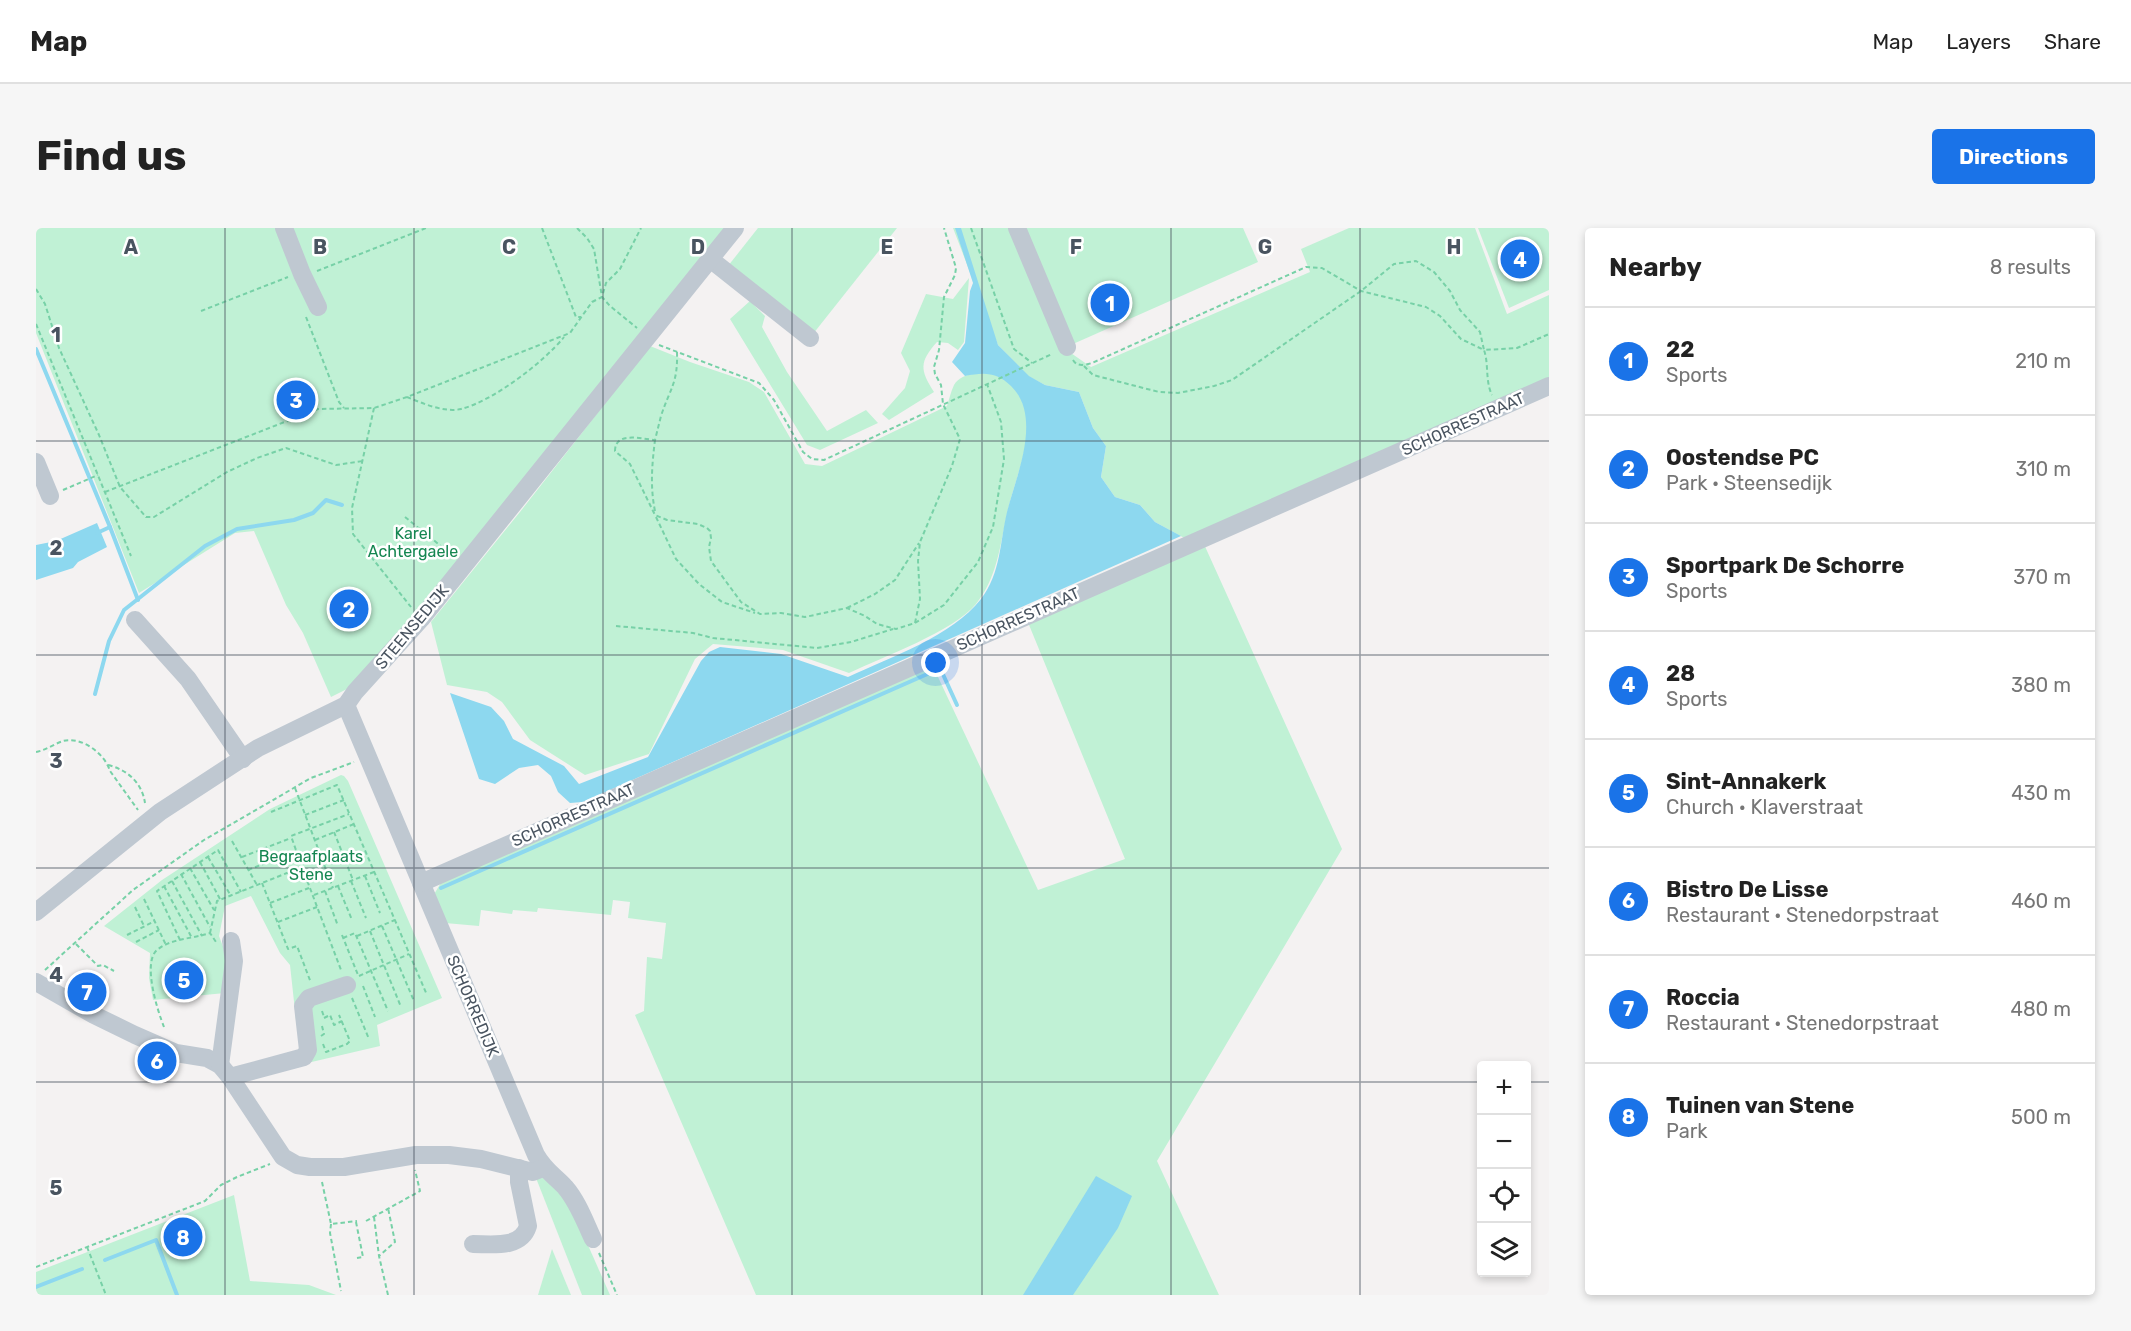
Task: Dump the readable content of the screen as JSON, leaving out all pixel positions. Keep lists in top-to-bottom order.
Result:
{
  "streets": {
    "street": ["SCHORRESTRAAT", "STEENSEDIJK", "SCHORREDIJK"]
  },
  "crossings": [
    ["SCHORRESTRAAT", "SCHORREDIJK"],
    ["STEENSEDIJK", "SCHORREDIJK"]
  ],
  "parks": ["Karel Achtergaele", "Begraafplaats Stene"],
  "page": {
    "header": "Map",
    "nav": ["Map", "Layers", "Share"],
    "buttons": "Directions",
    "title": "Find us",
    "heading": ["Nearby", "8 results"],
    "pins": [
      "4",
      "1",
      "3",
      "2",
      "5",
      "7",
      "6",
      "8"
    ],
    "list": [
      {
        "mark": "1",
        "name": "22",
        "note": "Sports",
        "value": "210 m"
      },
      {
        "mark": "2",
        "name": "Oostendse PC",
        "note": "Park · Steensedijk",
        "value": "310 m"
      },
      {
        "mark": "3",
        "name": "Sportpark De Schorre",
        "note": "Sports",
        "value": "370 m"
      },
      {
        "mark": "4",
        "name": "28",
        "note": "Sports",
        "value": "380 m"
      },
      {
        "mark": "5",
        "name": "Sint-Annakerk",
        "note": "Church · Klaverstraat",
        "value": "430 m"
      },
      {
        "mark": "6",
        "name": "Bistro De Lisse",
        "note": "Restaurant · Stenedorpstraat",
        "value": "460 m"
      },
      {
        "mark": "7",
        "name": "Roccia",
        "note": "Restaurant · Stenedorpstraat",
        "value": "480 m"
      },
      {
        "mark": "8",
        "name": "Tuinen van Stene",
        "note": "Park",
        "value": "500 m"
      }
    ],
    "map_buttons": ["+", "−"]
  },
  "grid": {
    "columns": [
      "A",
      "B",
      "C",
      "D",
      "E",
      "F",
      "G",
      "H"
    ],
    "rows": [
      "1",
      "2",
      "3",
      "4",
      "5"
    ]
  }
}
